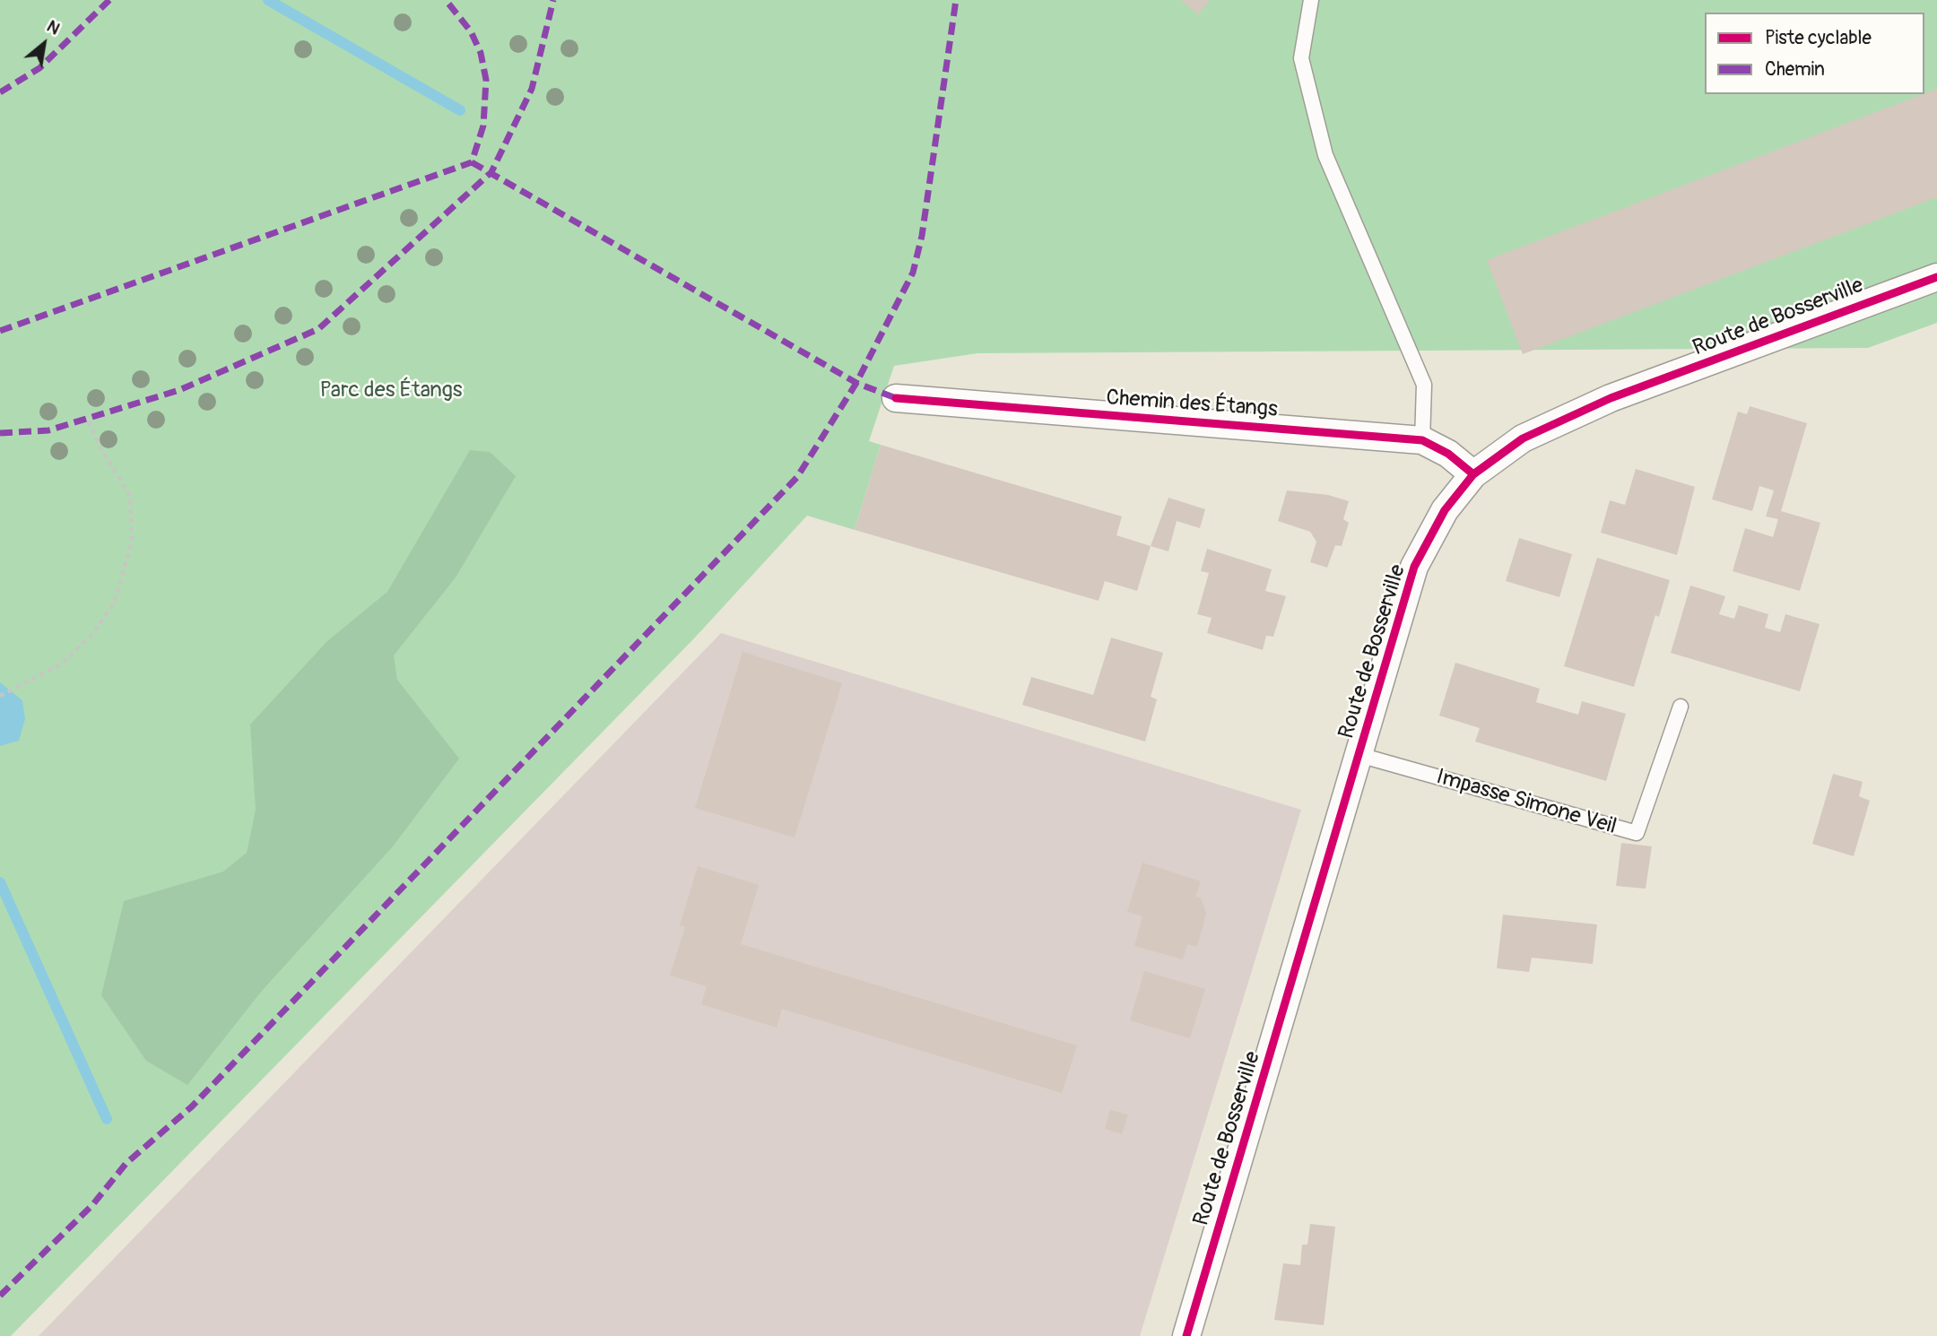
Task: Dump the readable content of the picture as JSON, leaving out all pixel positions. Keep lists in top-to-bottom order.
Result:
{
  "streets": {
    "street": ["Route de Bosserville", "Chemin des Étangs"],
    "lane": ["Impasse Simone Veil"]
  },
  "crossings": [
    ["Route de Bosserville", "Chemin des Étangs"],
    ["Route de Bosserville", "Impasse Simone Veil"]
  ],
  "parks": ["Parc des Étangs"],
  "legend": ["Piste cyclable", "Chemin"],
  "north": "top right"
}
